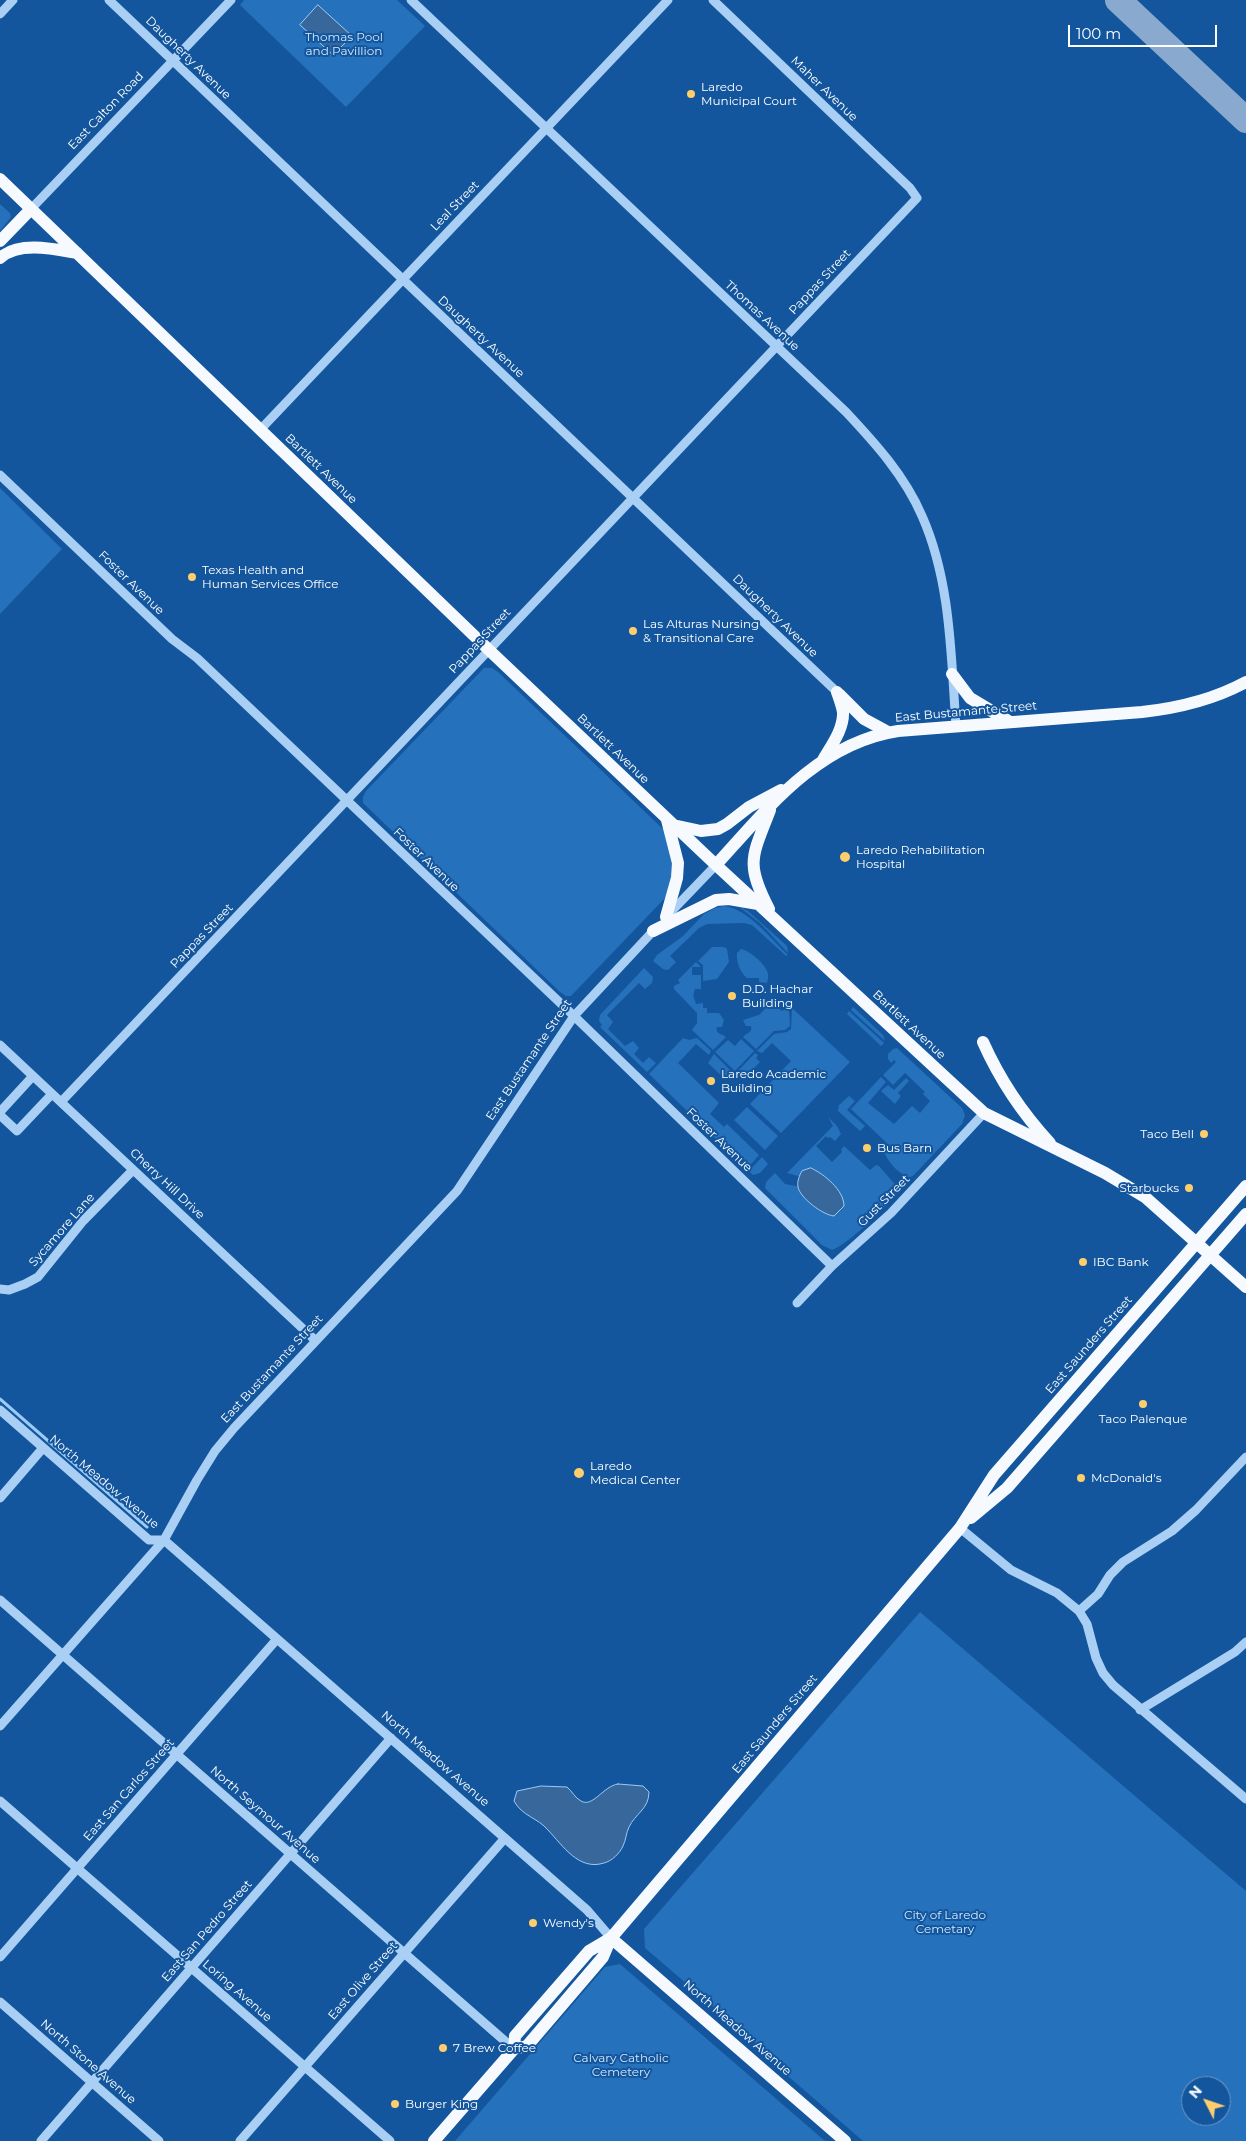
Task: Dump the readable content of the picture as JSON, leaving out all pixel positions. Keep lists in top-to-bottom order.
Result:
{
  "streets": {
    "main road": [
      "East Calton Road",
      "Bartlett Avenue",
      "East Bustamante Street",
      "East Saunders Street",
      "North Meadow Avenue"
    ],
    "street": [
      "Daugherty Avenue",
      "Maher Avenue",
      "Leal Street",
      "Pappas Street",
      "Thomas Avenue",
      "Foster Avenue",
      "Cherry Hill Drive",
      "Gust Street",
      "Sycamore Lane",
      "East San Carlos Street",
      "North Seymour Avenue",
      "East San Pedro Street",
      "East Olive Street",
      "Loring Avenue",
      "North Stone Avenue"
    ]
  },
  "crossings": [
    ["Daugherty Avenue", "East Calton Road"],
    ["Daugherty Avenue", "Leal Street"],
    ["Daugherty Avenue", "Pappas Street"],
    ["Maher Avenue", "Pappas Street"],
    ["East Calton Road", "Bartlett Avenue"],
    ["Leal Street", "Thomas Avenue"],
    ["Leal Street", "Bartlett Avenue"],
    ["Pappas Street", "Thomas Avenue"],
    ["Pappas Street", "Bartlett Avenue"],
    ["Pappas Street", "Foster Avenue"],
    ["Pappas Street", "Cherry Hill Drive"],
    ["Thomas Avenue", "East Bustamante Street"],
    ["Bartlett Avenue", "East Bustamante Street"],
    ["Bartlett Avenue", "Gust Street"],
    ["Bartlett Avenue", "East Saunders Street"],
    ["Foster Avenue", "East Bustamante Street"],
    ["Foster Avenue", "Gust Street"],
    ["East Bustamante Street", "Cherry Hill Drive"],
    ["East Bustamante Street", "North Meadow Avenue"],
    ["East Bustamante Street", "North Seymour Avenue"],
    ["Cherry Hill Drive", "Sycamore Lane"],
    ["East Saunders Street", "North Meadow Avenue"],
    ["East Saunders Street", "North Seymour Avenue"],
    ["North Meadow Avenue", "East San Carlos Street"],
    ["North Meadow Avenue", "East San Pedro Street"],
    ["North Meadow Avenue", "East Olive Street"],
    ["East San Carlos Street", "North Seymour Avenue"],
    ["East San Carlos Street", "Loring Avenue"],
    ["North Seymour Avenue", "East San Pedro Street"],
    ["North Seymour Avenue", "East Olive Street"],
    ["East San Pedro Street", "Loring Avenue"],
    ["East San Pedro Street", "North Stone Avenue"],
    ["East Olive Street", "Loring Avenue"]
  ],
  "parks": ["Thomas Pool and Pavillion", "City of Laredo Cemetary", "Calvary Catholic Cemetery"],
  "places": [
    "Laredo Municipal Court",
    "Texas Health and Human Services Office",
    "Las Alturas Nursing & Transitional Care",
    "Laredo Rehabilitation Hospital",
    "D.D. Hachar Building",
    "Laredo Academic Building",
    "Taco Bell",
    "Bus Barn",
    "Starbucks",
    "IBC Bank",
    "Taco Palenque",
    "Laredo Medical Center",
    "McDonald's",
    "Wendy's",
    "7 Brew Coffee",
    "Burger King"
  ],
  "scale_bar": "100 m",
  "north": "top left"
}
